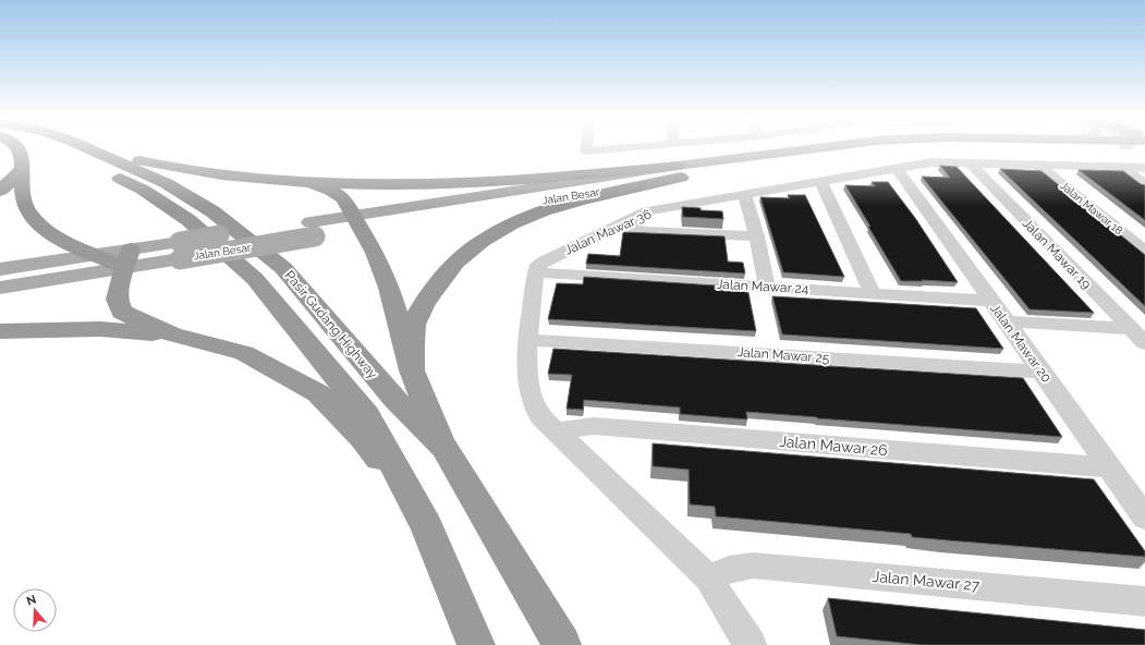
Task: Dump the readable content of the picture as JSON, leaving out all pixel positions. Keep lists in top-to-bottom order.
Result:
{
  "streets": {
    "highway": ["Pasir Gudang Highway"],
    "main road": ["Jalan Besar"],
    "street": [
      "Jalan Mawar 18",
      "Jalan Mawar 36",
      "Jalan Mawar 19",
      "Jalan Mawar 24",
      "Jalan Mawar 20",
      "Jalan Mawar 25",
      "Jalan Mawar 26",
      "Jalan Mawar 27"
    ]
  },
  "crossings": [
    ["Jalan Mawar 18", "Jalan Mawar 36"],
    ["Jalan Mawar 36", "Jalan Mawar 19"],
    ["Jalan Mawar 36", "Jalan Mawar 24"],
    ["Jalan Mawar 36", "Jalan Mawar 20"],
    ["Jalan Mawar 24", "Jalan Mawar 20"],
    ["Jalan Mawar 20", "Jalan Mawar 25"],
    ["Jalan Mawar 20", "Jalan Mawar 26"]
  ],
  "north": "top"
}
